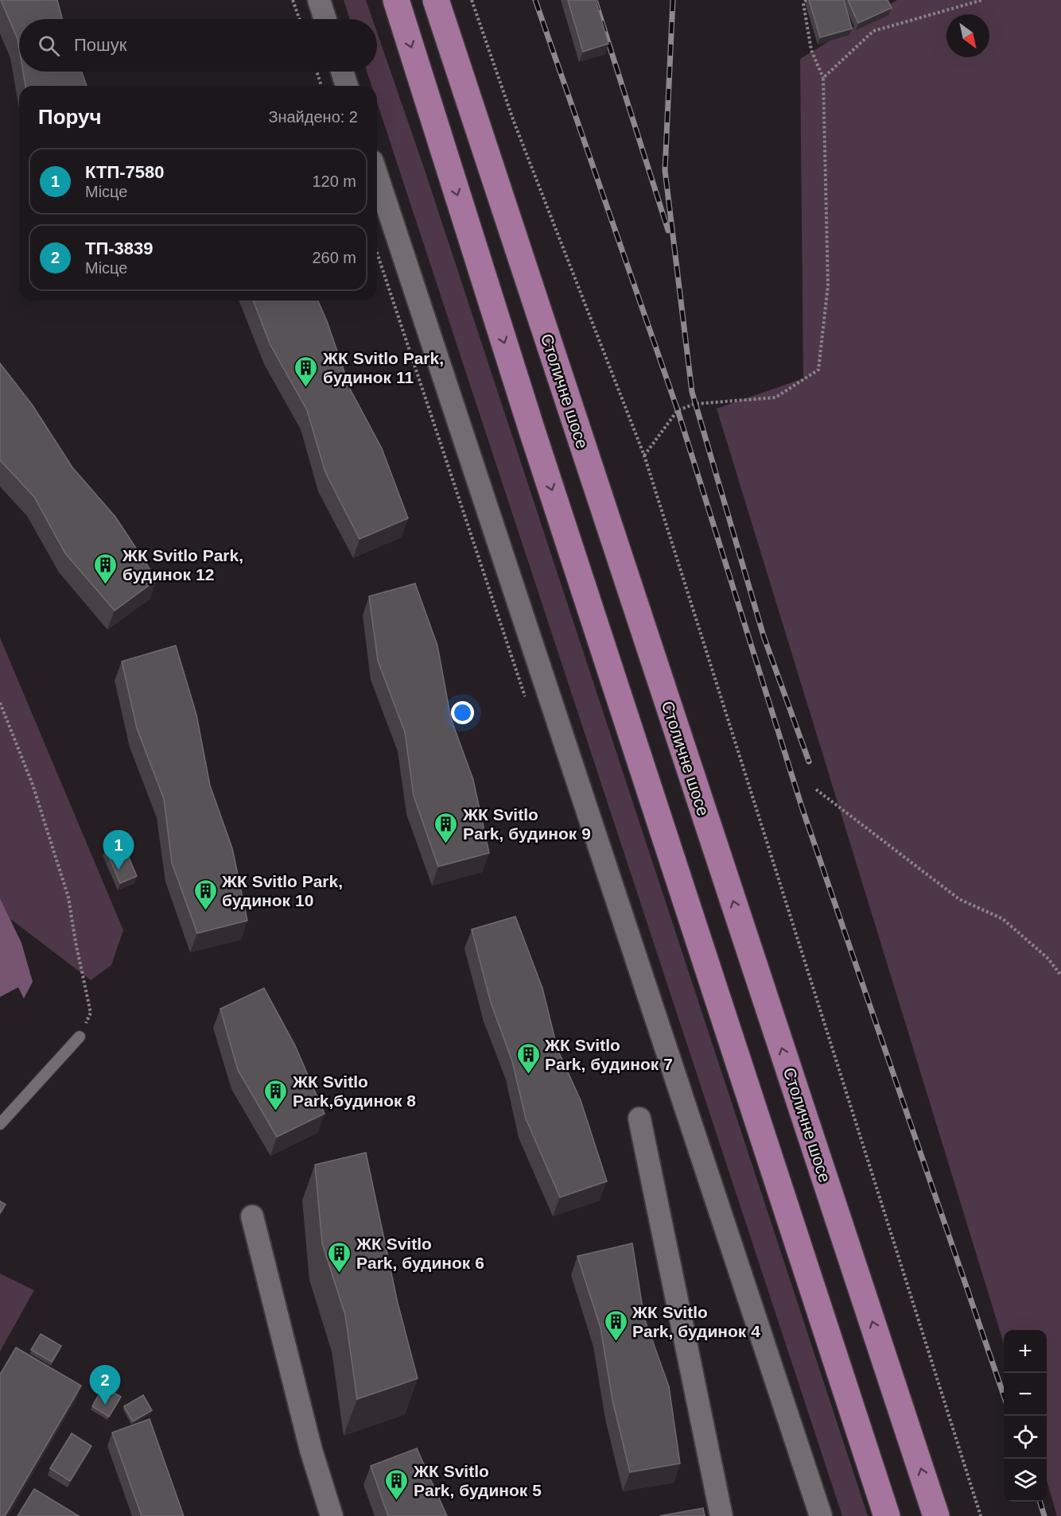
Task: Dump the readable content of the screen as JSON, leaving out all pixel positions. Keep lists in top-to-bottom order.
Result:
{
  "streets": {
    "highway": ["Столичне шосе"]
  },
  "places": {
    "building": [
      "ЖК Svitlo Park, будинок 11",
      "ЖК Svitlo Park, будинок 12",
      "ЖК Svitlo Park, будинок 9",
      "ЖК Svitlo Park, будинок 10",
      "ЖК Svitlo Park, будинок 7",
      "ЖК Svitlo Park,будинок 8",
      "ЖК Svitlo Park, будинок 6",
      "ЖК Svitlo Park, будинок 4",
      "ЖК Svitlo Park, будинок 5"
    ]
  },
  "north": "bottom right",
  "page": {
    "search": "Пошук",
    "heading": ["Поруч", "Знайдено: 2"],
    "list": [
      {
        "mark": "1",
        "name": "КТП-7580",
        "note": "Місце",
        "value": "120 m"
      },
      {
        "mark": "2",
        "name": "ТП-3839",
        "note": "Місце",
        "value": "260 m"
      }
    ],
    "pins": ["1", "2"],
    "map_buttons": ["+", "−"]
  }
}
